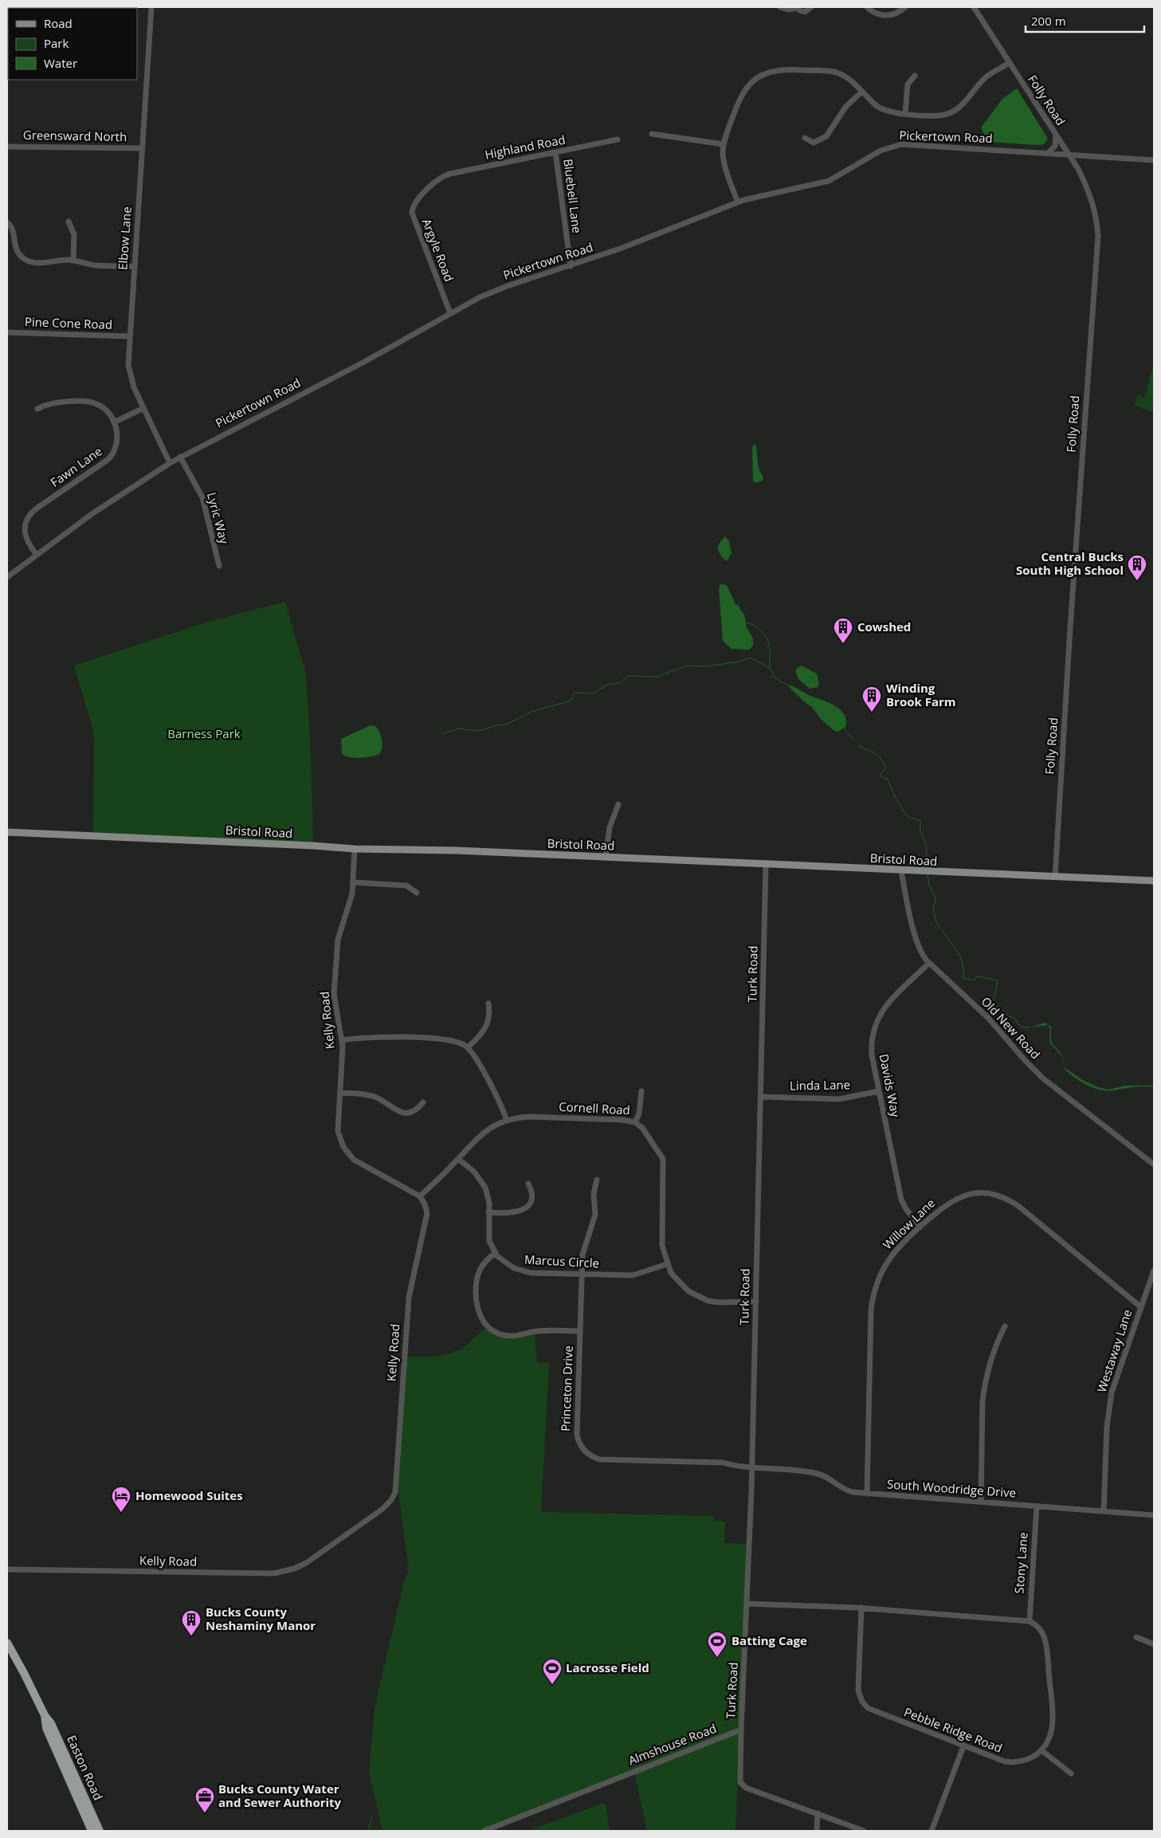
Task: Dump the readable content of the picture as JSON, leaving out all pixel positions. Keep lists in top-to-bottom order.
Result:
{
  "streets": {
    "highway": ["Easton Road"],
    "main road": ["Bristol Road"],
    "street": [
      "Folly Road",
      "Greensward North",
      "Pickertown Road",
      "Highland Road",
      "Bluebell Lane",
      "Elbow Lane",
      "Argyle Road",
      "Pine Cone Road",
      "Fawn Lane",
      "Lyric Way",
      "Turk Road",
      "Kelly Road",
      "Old New Road",
      "Linda Lane",
      "Davids Way",
      "Cornell Road",
      "Willow Lane",
      "Marcus Circle",
      "Westaway Lane",
      "Princeton Drive",
      "South Woodridge Drive",
      "Stony Lane",
      "Pebble Ridge Road",
      "Almshouse Road"
    ]
  },
  "crossings": [
    ["Folly Road", "Pickertown Road"],
    ["Folly Road", "Bristol Road"],
    ["Greensward North", "Elbow Lane"],
    ["Pickertown Road", "Bluebell Lane"],
    ["Pickertown Road", "Elbow Lane"],
    ["Pickertown Road", "Argyle Road"],
    ["Pickertown Road", "Fawn Lane"],
    ["Pickertown Road", "Lyric Way"],
    ["Highland Road", "Bluebell Lane"],
    ["Highland Road", "Argyle Road"],
    ["Elbow Lane", "Pine Cone Road"],
    ["Bristol Road", "Turk Road"],
    ["Bristol Road", "Kelly Road"],
    ["Bristol Road", "Old New Road"],
    ["Turk Road", "Linda Lane"],
    ["Turk Road", "Cornell Road"],
    ["Turk Road", "Princeton Drive"],
    ["Turk Road", "South Woodridge Drive"],
    ["Turk Road", "Almshouse Road"],
    ["Kelly Road", "Cornell Road"],
    ["Old New Road", "Davids Way"],
    ["Linda Lane", "Davids Way"],
    ["Davids Way", "Willow Lane"],
    ["Cornell Road", "Marcus Circle"],
    ["Willow Lane", "Westaway Lane"],
    ["Willow Lane", "South Woodridge Drive"],
    ["Marcus Circle", "Princeton Drive"],
    ["Westaway Lane", "South Woodridge Drive"],
    ["Princeton Drive", "South Woodridge Drive"],
    ["South Woodridge Drive", "Stony Lane"]
  ],
  "parks": ["Barness Park"],
  "places": {
    "building": [
      "Central Bucks South High School",
      "Cowshed",
      "Winding Brook Farm",
      "Bucks County Neshaminy Manor"
    ],
    "hotel": ["Homewood Suites"],
    "sports": ["Batting Cage", "Lacrosse Field"],
    "office": ["Bucks County Water and Sewer Authority"]
  },
  "legend": ["Road", "Park", "Water"],
  "scale_bar": "200 m"
}
